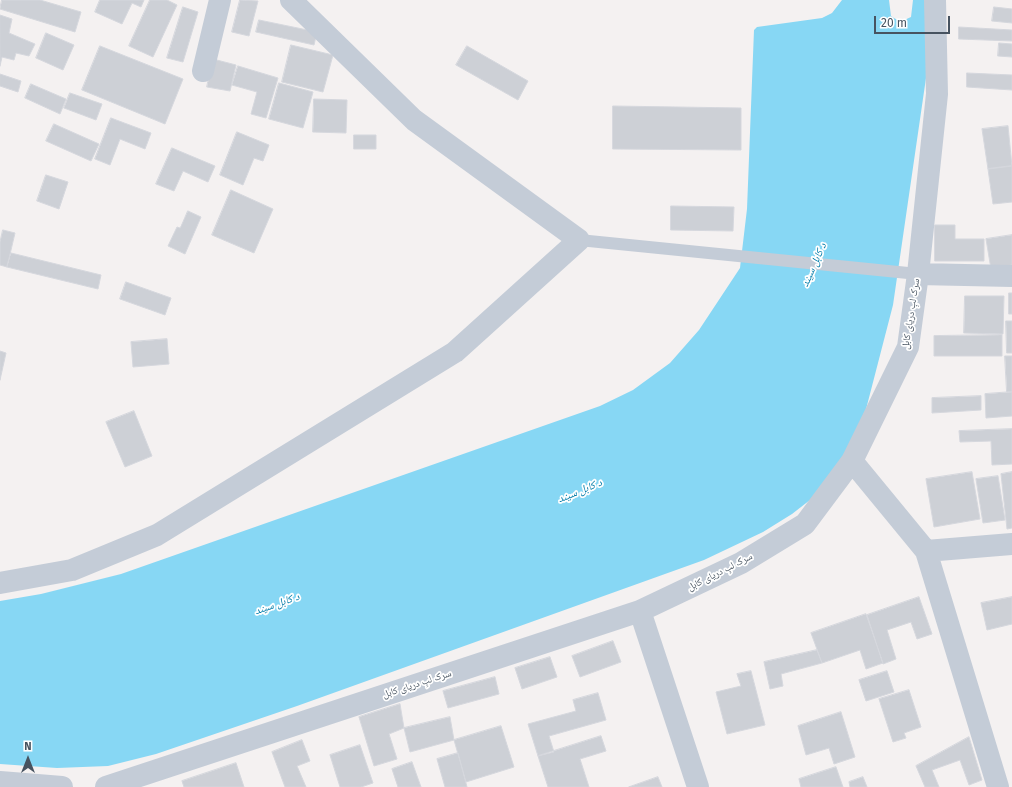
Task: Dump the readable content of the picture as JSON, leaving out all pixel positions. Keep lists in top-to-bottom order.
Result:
{
  "streets": {
    "street": ["سرک لبِ دریای کابل"]
  },
  "water": ["د کابل سيند"],
  "scale_bar": "20 m",
  "north": "top"
}
